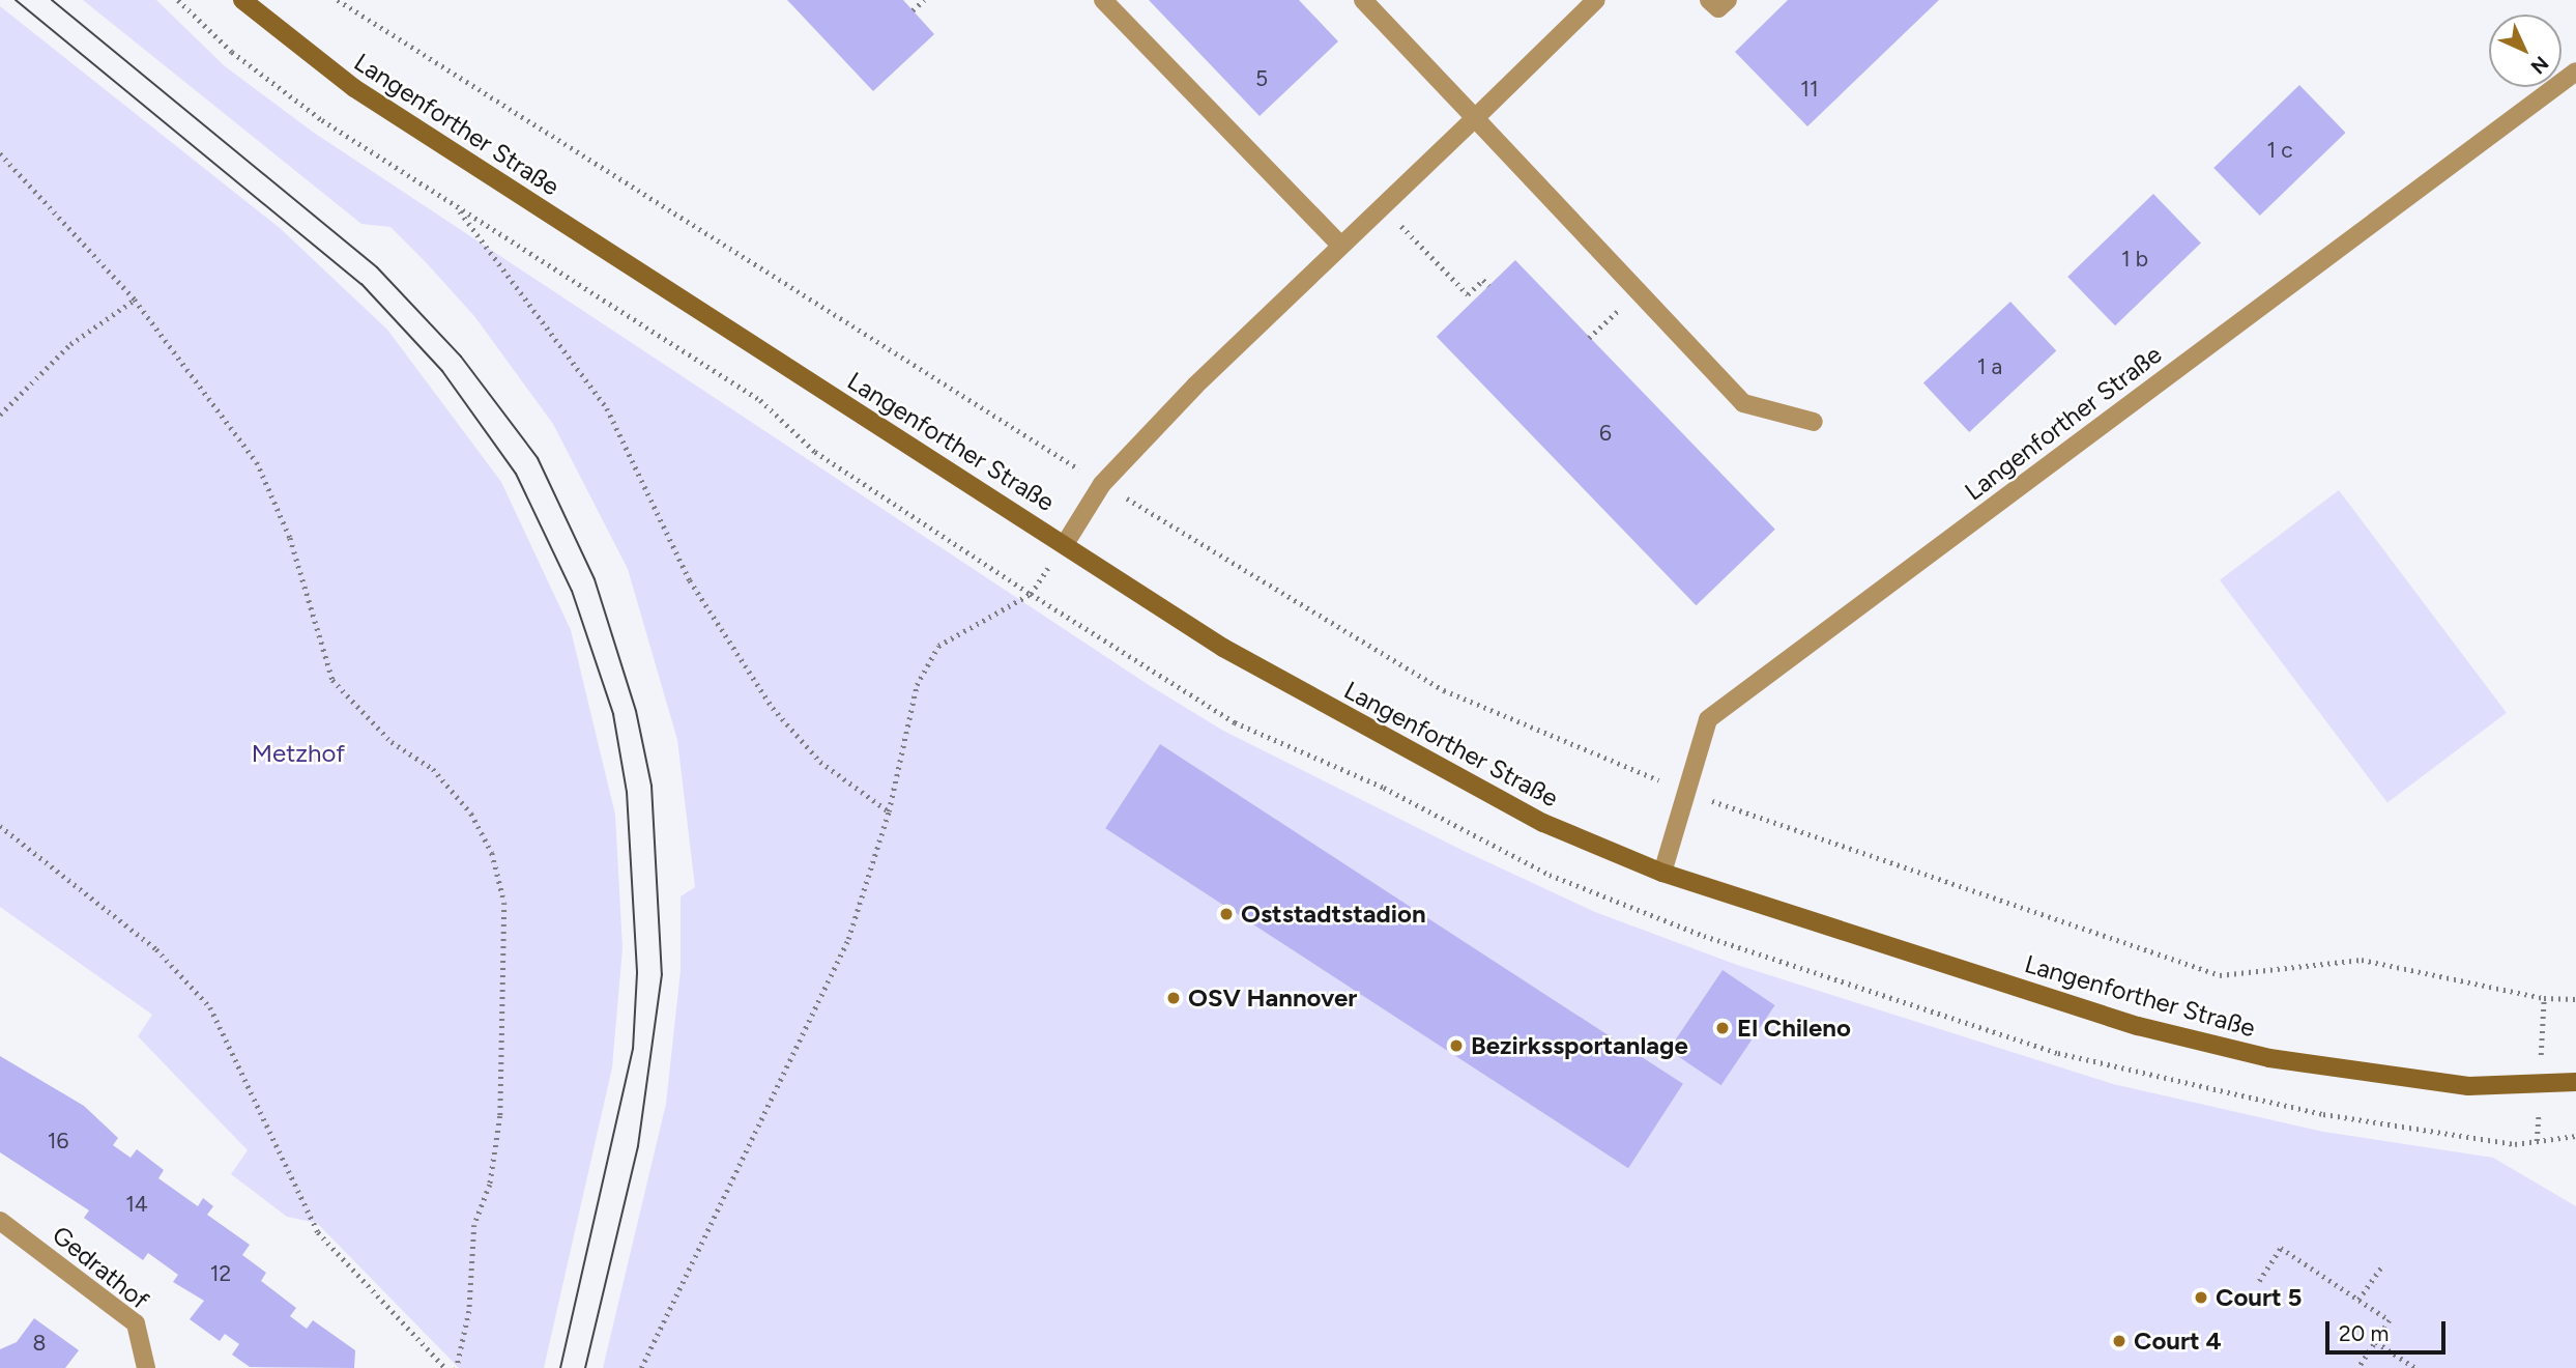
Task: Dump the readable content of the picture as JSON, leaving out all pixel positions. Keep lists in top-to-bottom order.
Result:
{
  "streets": {
    "main road": ["Langenforther Straße"],
    "street": ["Gedrathof"]
  },
  "parks": ["Metzhof"],
  "places": [
    "Oststadtstadion",
    "OSV Hannover",
    "El Chileno",
    "Bezirkssportanlage",
    "Court 5",
    "Court 4"
  ],
  "house_numbers": [
    "5",
    "11",
    "1 c",
    "1 b",
    "1 a",
    "6",
    "16",
    "14",
    "12",
    "8"
  ],
  "scale_bar": "20 m",
  "north": "bottom right"
}
